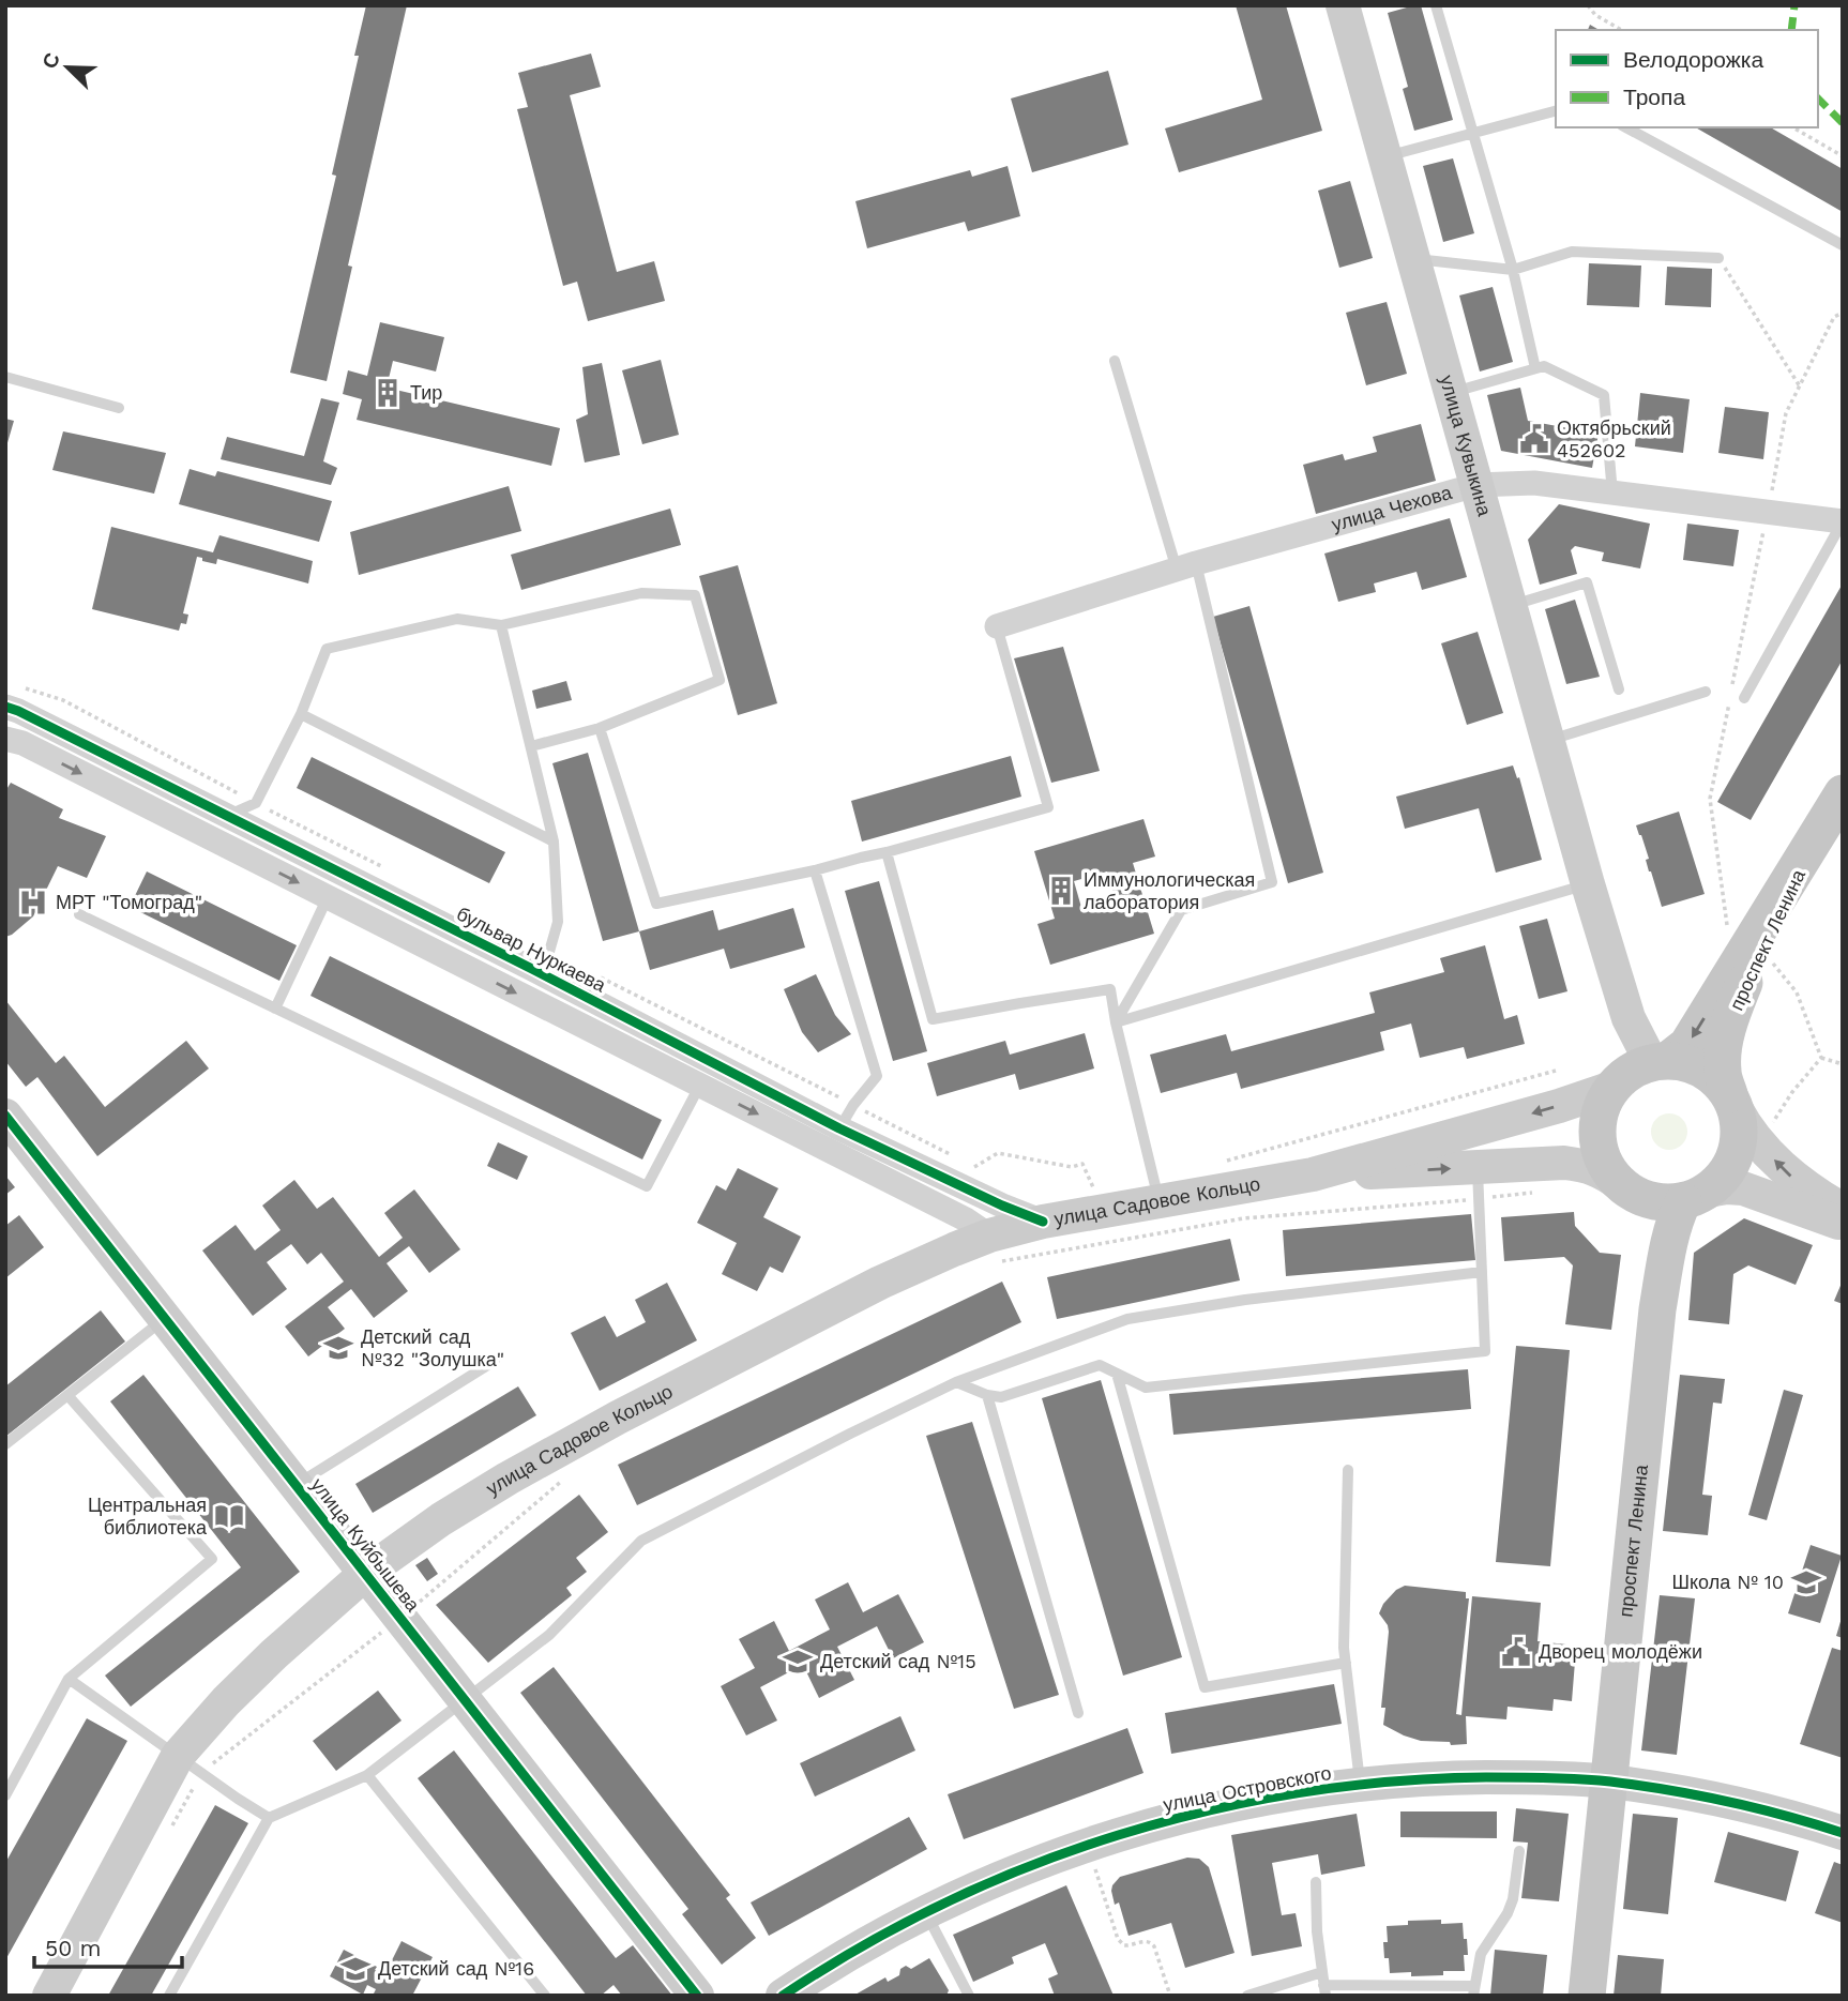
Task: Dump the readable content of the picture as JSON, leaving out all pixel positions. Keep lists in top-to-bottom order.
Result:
{
  "streets": {
    "main road": ["проспект Ленина"],
    "street": [
      "улица Кувыкина",
      "улица Чехова",
      "бульвар Нуркаева",
      "улица Садовое Кольцо",
      "улица Куйбышева",
      "улица Островского"
    ]
  },
  "crossings": [
    ["улица Кувыкина", "улица Чехова"],
    ["улица Кувыкина", "проспект Ленина"],
    ["улица Кувыкина", "улица Садовое Кольцо"],
    ["проспект Ленина", "улица Садовое Кольцо"],
    ["проспект Ленина", "улица Островского"],
    ["бульвар Нуркаева", "улица Садовое Кольцо"],
    ["улица Садовое Кольцо", "улица Куйбышева"]
  ],
  "places": {
    "building": ["Тир", "Иммунологическая лаборатория"],
    "public building": ["Октябрьский 452602", "Дворец молодёжи"],
    "hospital": ["МРТ \"Томоград\""],
    "school or university": [
      "Детский сад №32 \"Золушка\"",
      "Школа № 10",
      "Детский сад №15",
      "Детский сад №16"
    ],
    "library": ["Центральная библиотека"]
  },
  "legend": ["Велодорожка", "Тропа"],
  "scale_bar": "50 m",
  "north": "top left"
}
